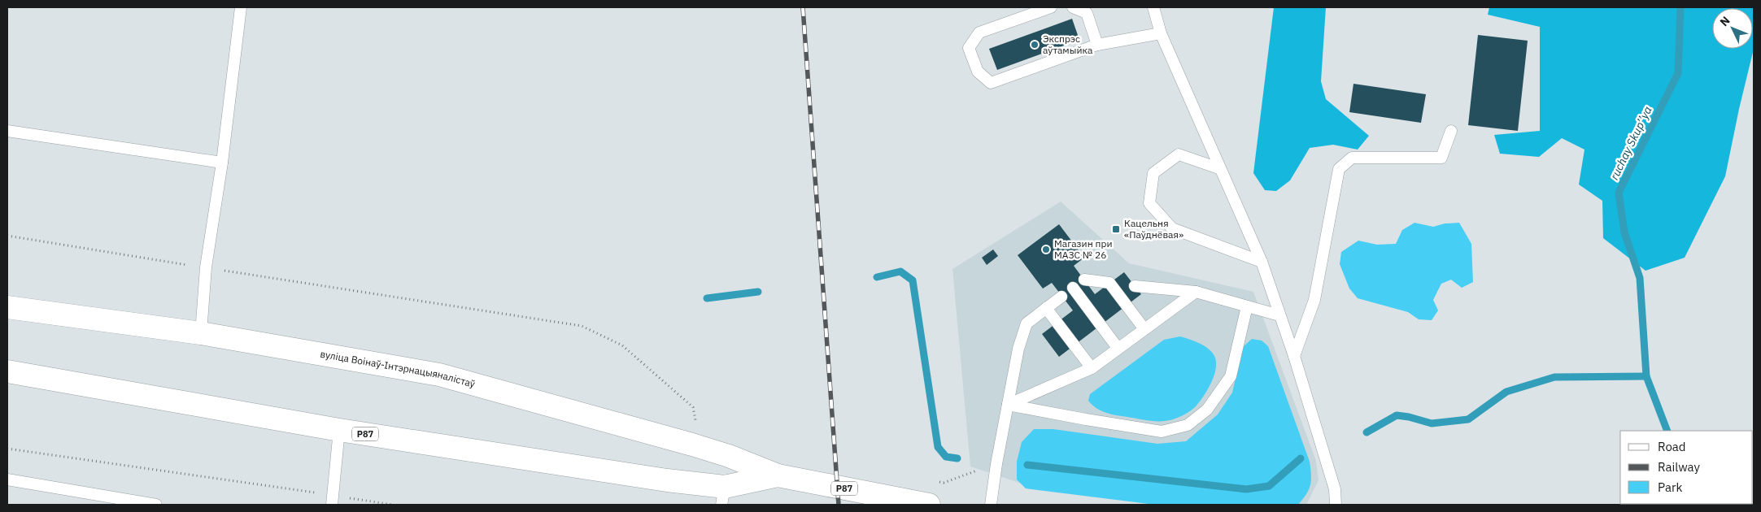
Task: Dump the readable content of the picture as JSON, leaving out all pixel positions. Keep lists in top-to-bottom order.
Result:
{
  "streets": {
    "main road": ["вуліца Воінаў-Інтэрнацыяналістаў", "Р87"]
  },
  "water": ["ruchay Skup’’ya"],
  "places": {
    "other": ["Экспрэс аўтамыйка", "Магазин при МАЗС № 26"],
    "transit": ["Кацельня «Паўднёвая»"]
  },
  "legend": ["Road", "Railway", "Park"],
  "north": "top left"
}
